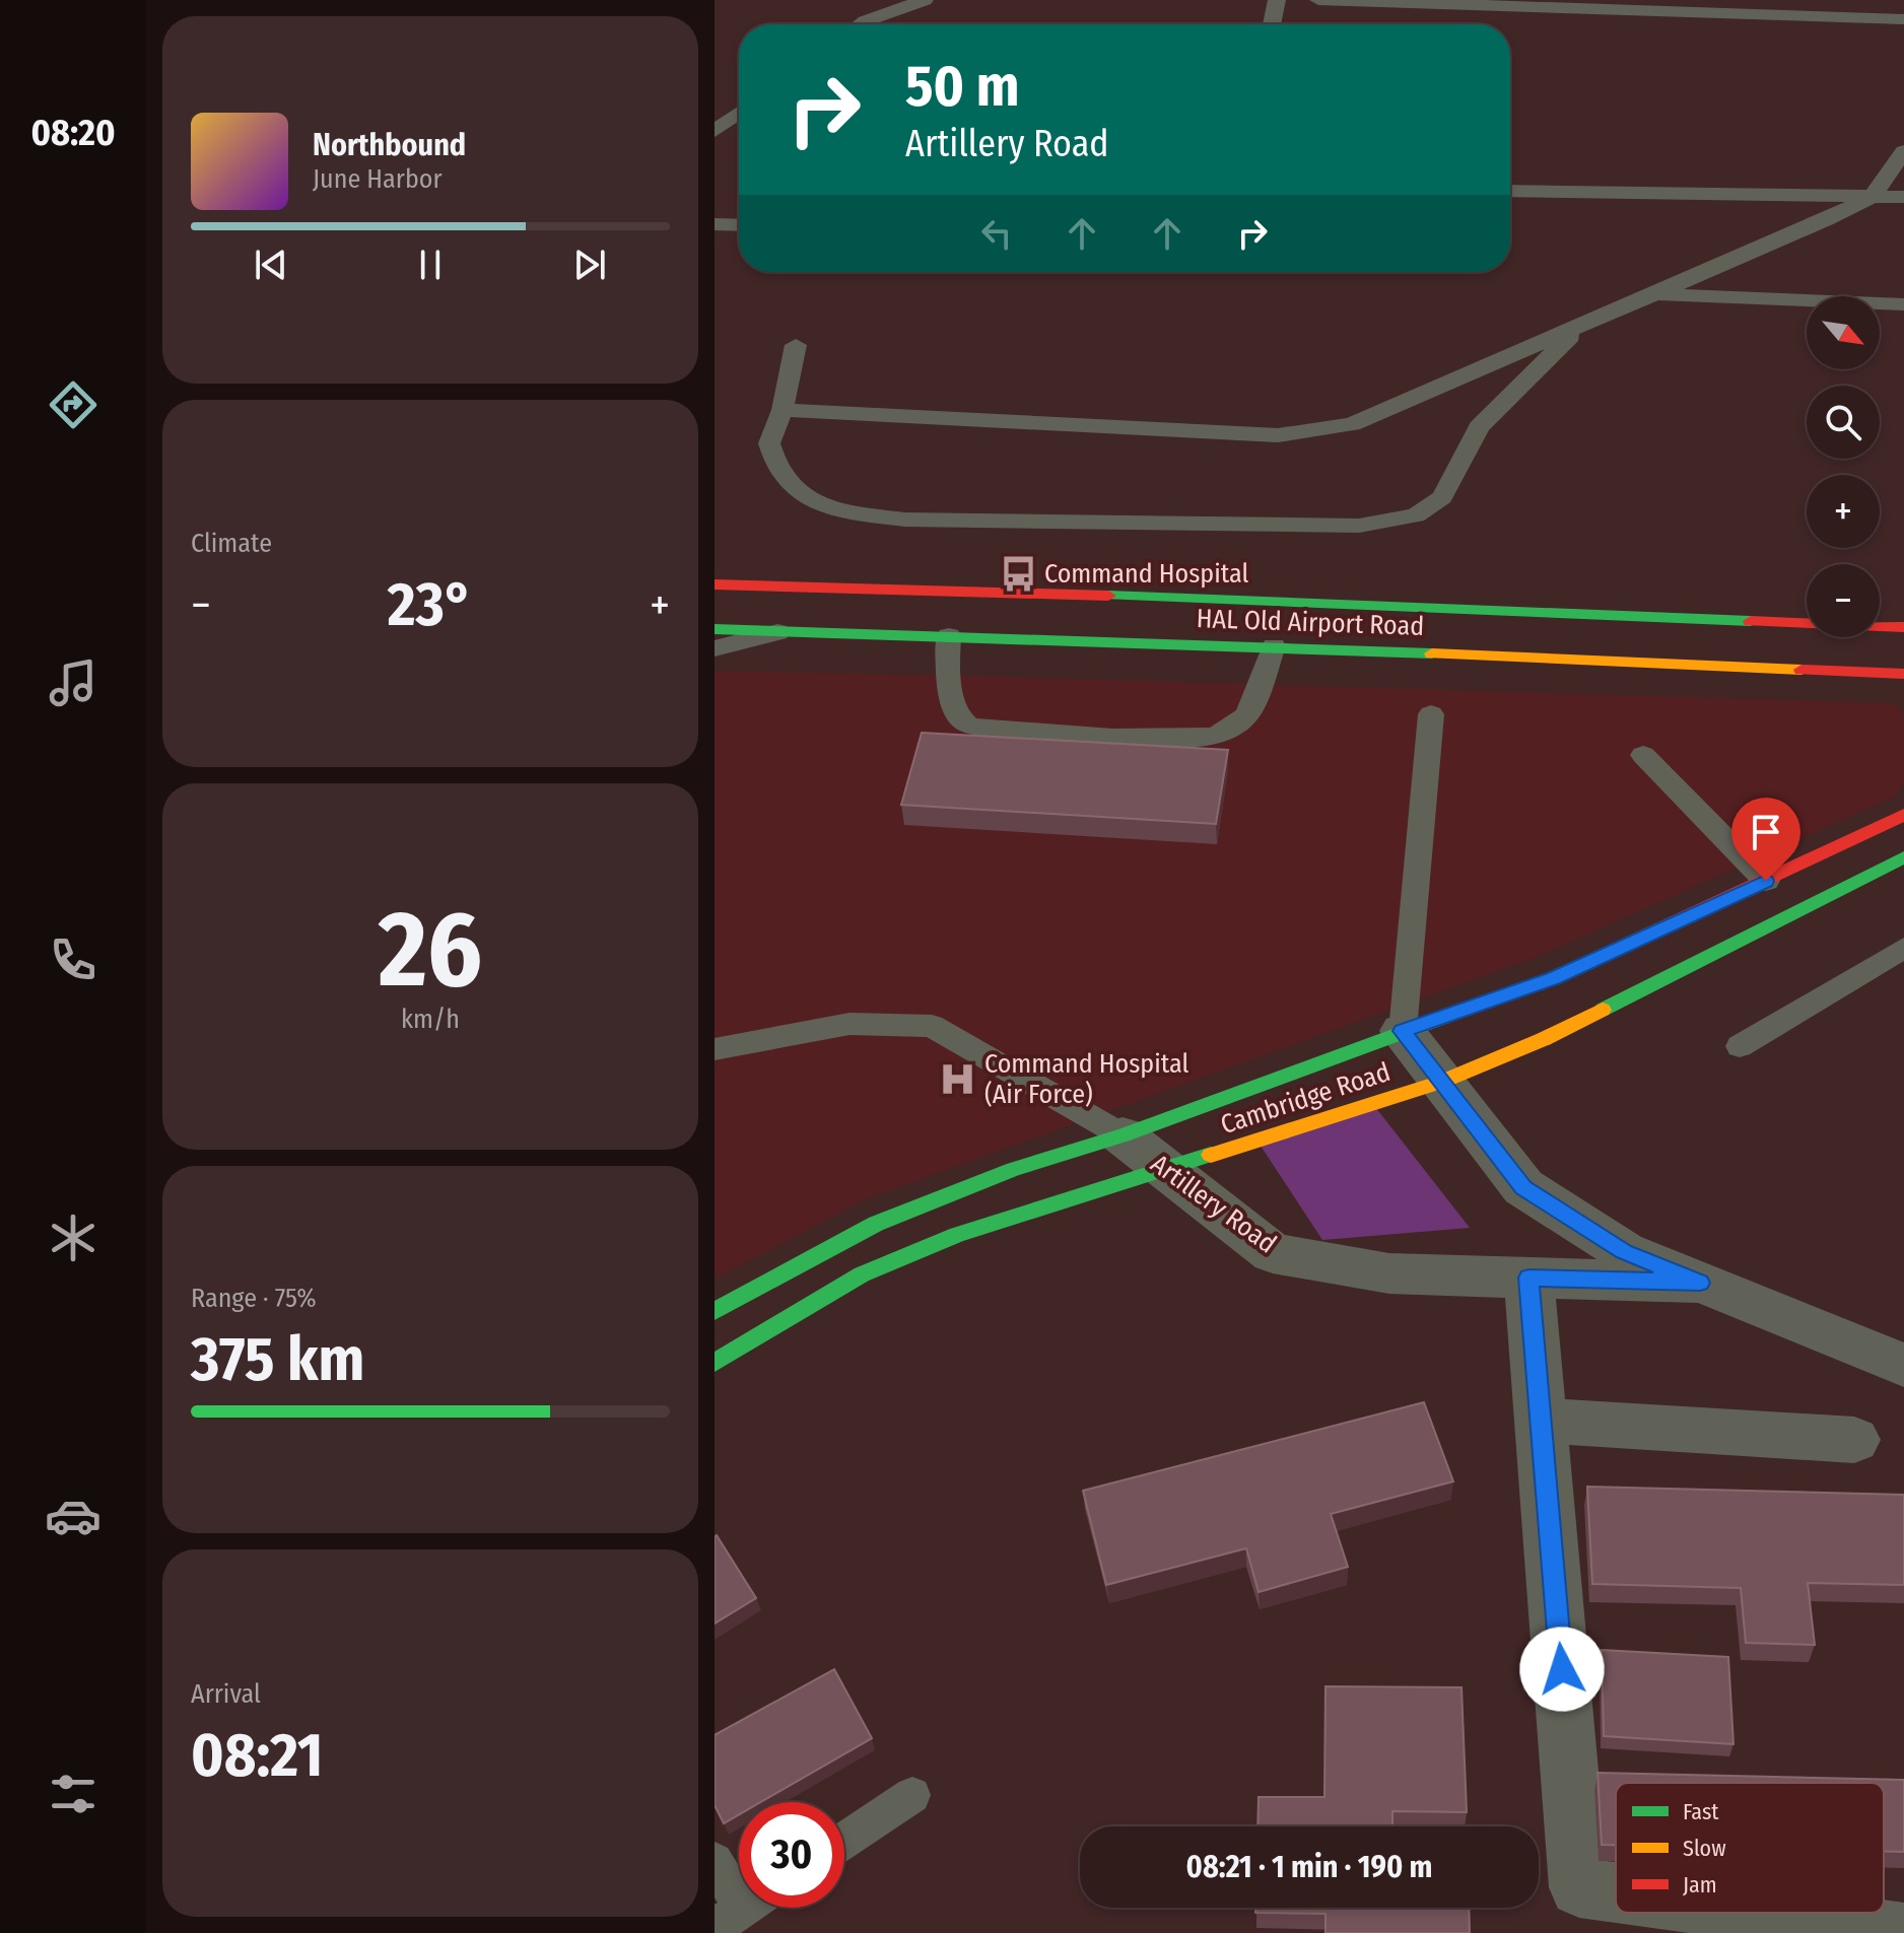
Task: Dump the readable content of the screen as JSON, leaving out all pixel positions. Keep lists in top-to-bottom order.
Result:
{
  "streets": {
    "main road": ["HAL Old Airport Road", "Cambridge Road"],
    "street": ["Artillery Road"]
  },
  "crossings": [
    ["Cambridge Road", "Artillery Road"]
  ],
  "places": {
    "bus stop": ["Command Hospital"],
    "hospital": ["Command Hospital (Air Force)"]
  },
  "legend": ["Fast", "Slow", "Jam"],
  "north": "bottom right",
  "page": {
    "tabs": "08:20",
    "turn": ["50 m", "Artillery Road"],
    "song": ["Northbound", "June Harbor"],
    "map_buttons": ["+", "−"],
    "tile": [
      "Climate",
      ["26", "km/h"],
      ["Range · 75%", "375 km"],
      ["Arrival", "08:21"]
    ],
    "heat": ["−", "23°", "+"],
    "limit": "30",
    "trip": "08:21 · 1 min · 190 m"
  }
}
